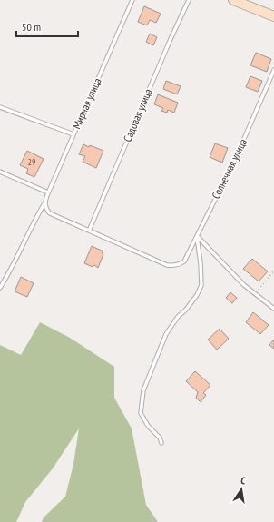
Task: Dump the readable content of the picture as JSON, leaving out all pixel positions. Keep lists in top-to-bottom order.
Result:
{
  "streets": {
    "lane": ["Мирная улица", "Садовая улица", "Солнечная улица"]
  },
  "crossings": [
    ["Мирная улица", "Садовая улица"],
    ["Мирная улица", "Солнечная улица"],
    ["Садовая улица", "Солнечная улица"]
  ],
  "house_numbers": ["29"],
  "scale_bar": "50 m",
  "north": "top"
}
